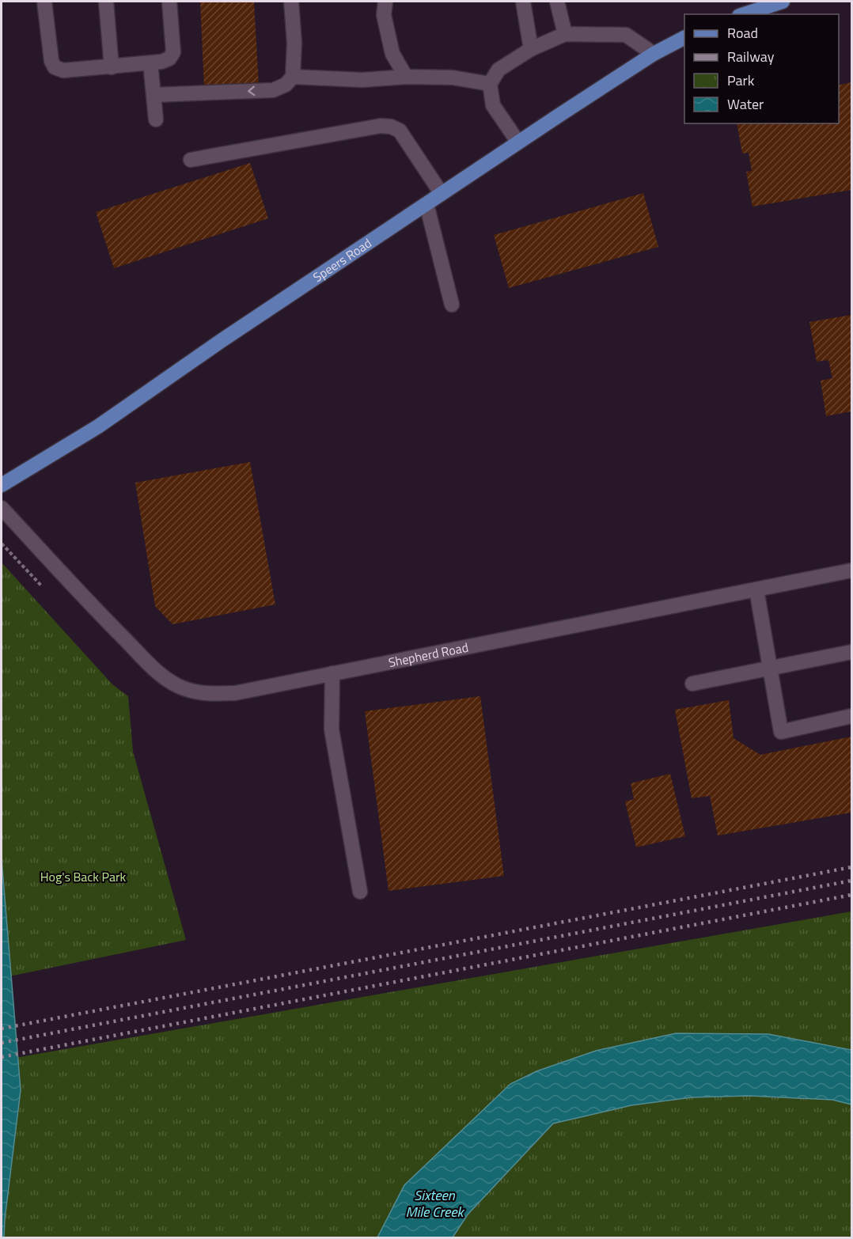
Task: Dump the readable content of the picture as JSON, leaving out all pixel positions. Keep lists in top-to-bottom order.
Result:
{
  "streets": {
    "main road": ["Speers Road"],
    "street": ["Shepherd Road"]
  },
  "water": ["Sixteen Mile Creek"],
  "parks": ["Hog's Back Park"],
  "legend": [
    "Road",
    "Railway",
    "Park",
    "Water"
  ]
}
